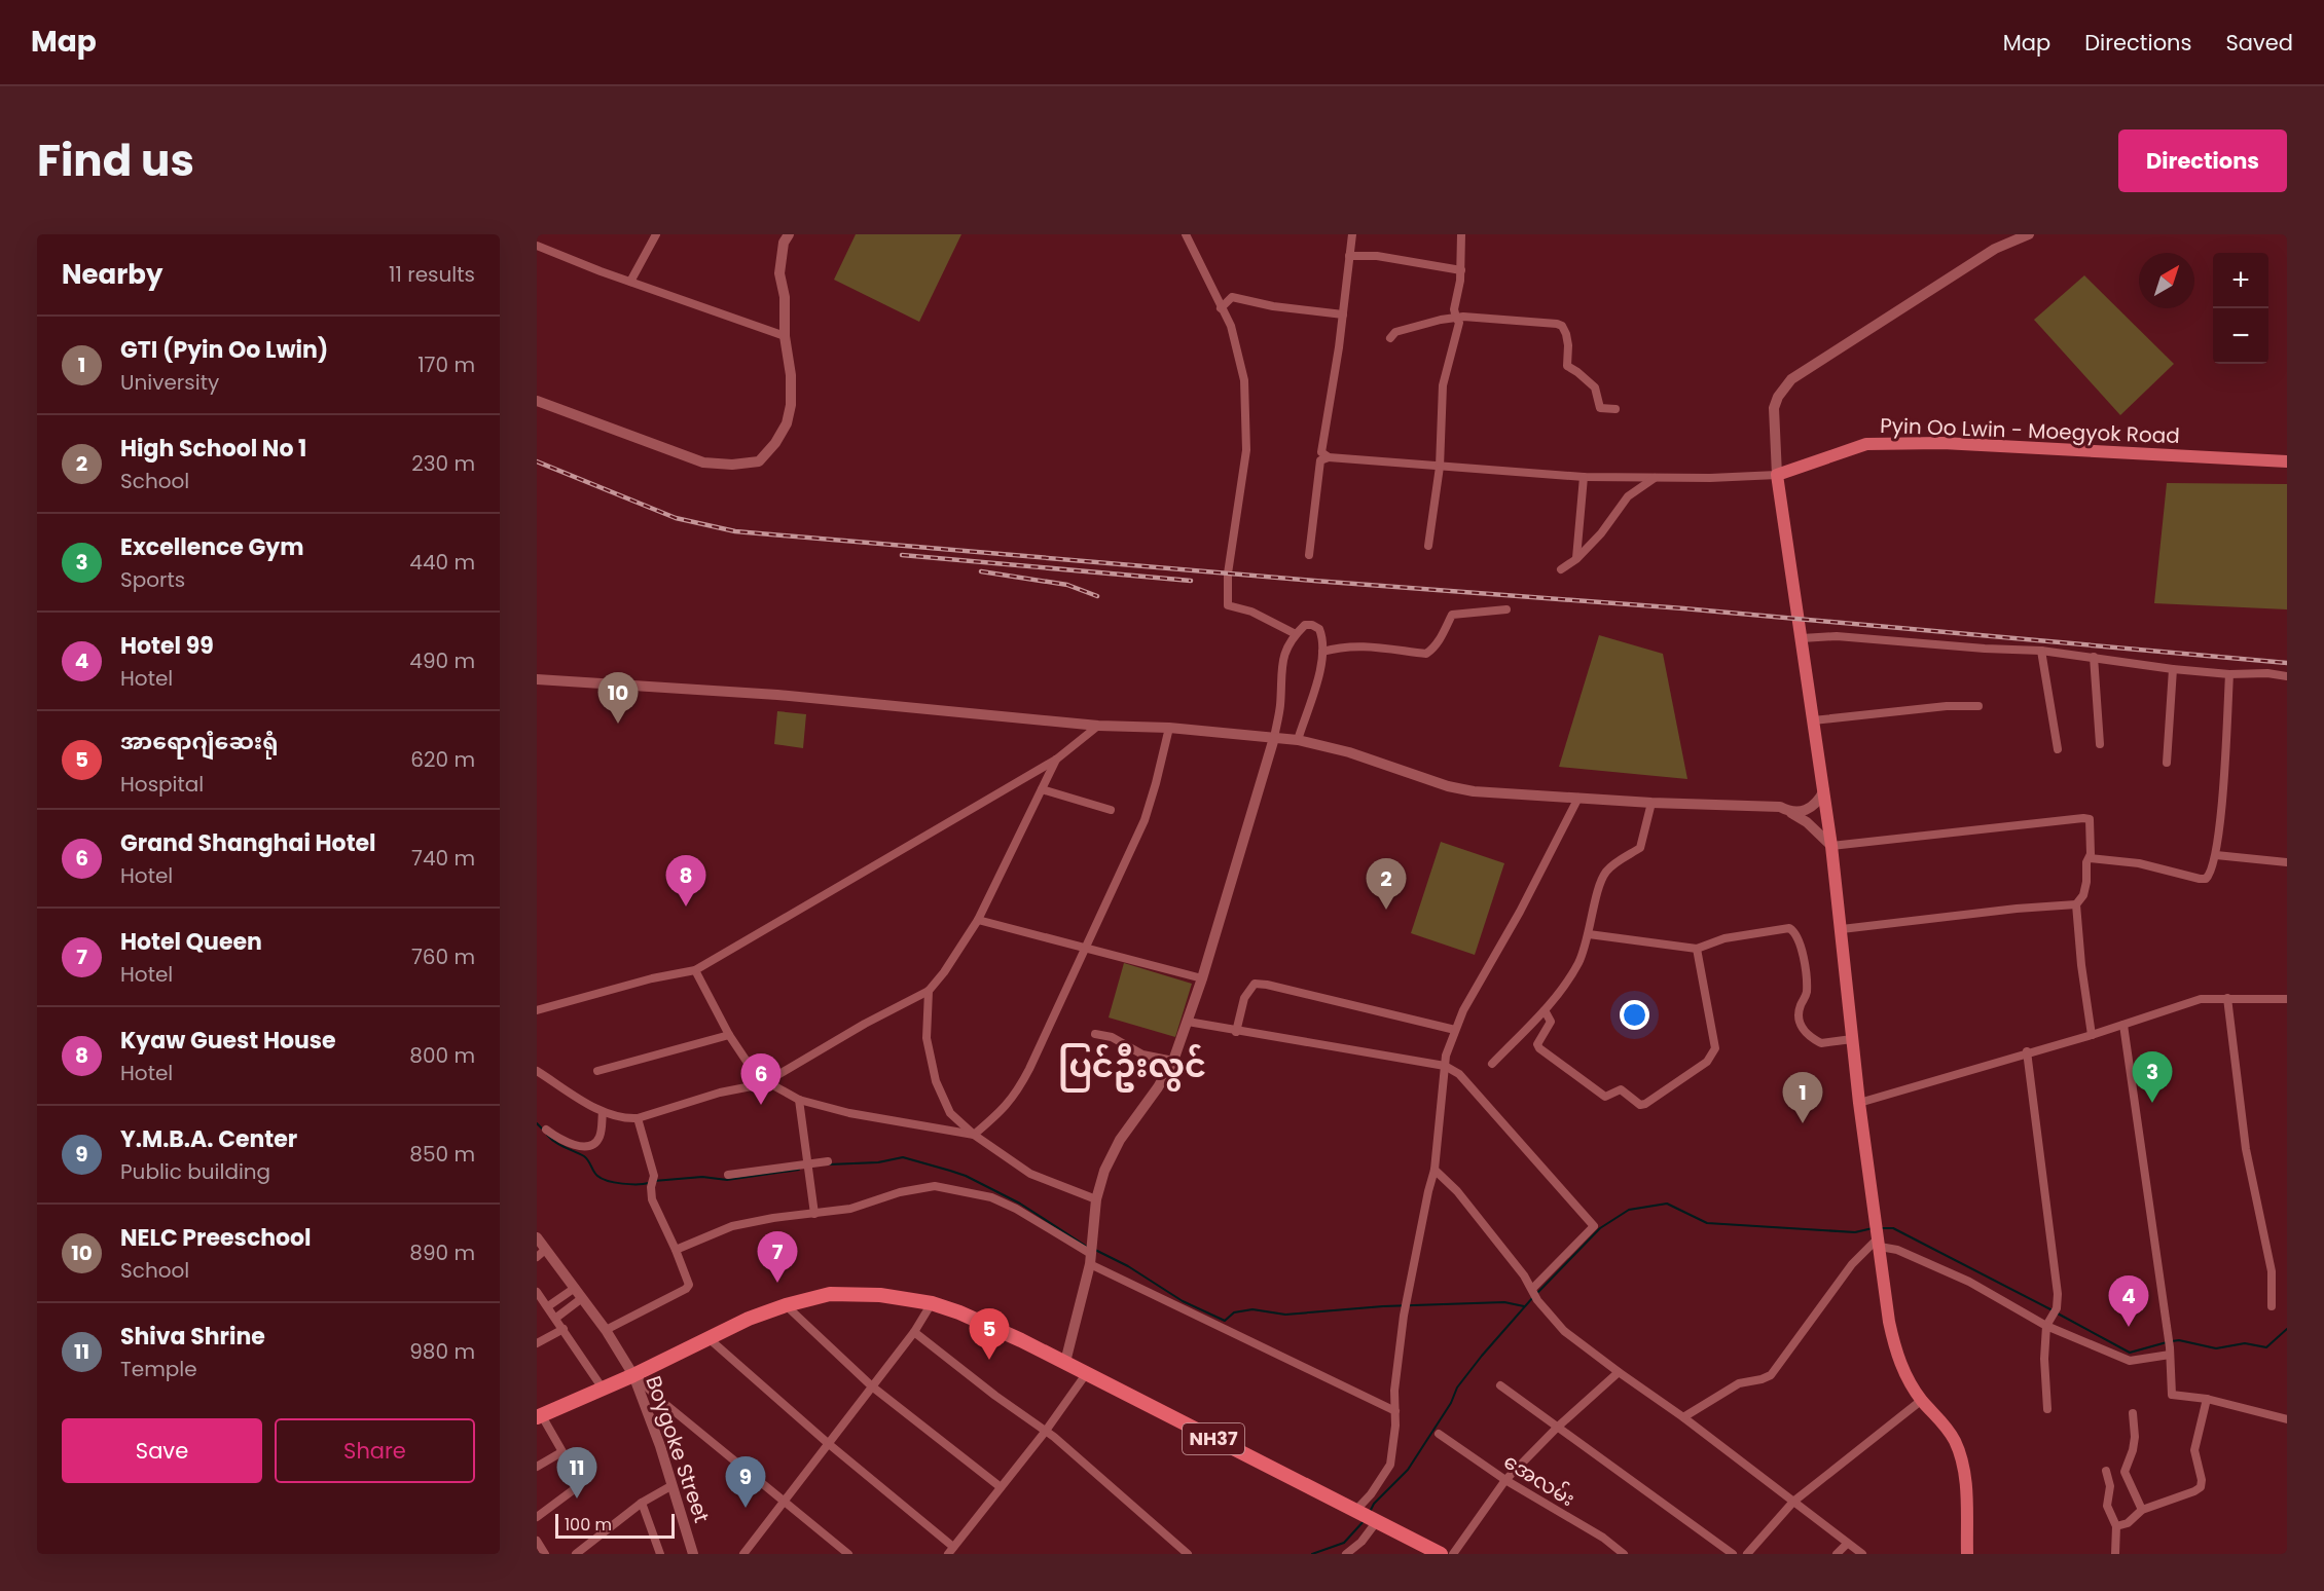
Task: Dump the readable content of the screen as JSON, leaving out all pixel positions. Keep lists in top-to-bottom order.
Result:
{
  "streets": {
    "highway": ["NH37"],
    "main road": ["Pyin Oo Lwin - Moegyok Road"],
    "street": ["Boygoke Street", "အေလမ်း"]
  },
  "crossings": [
    ["NH37", "Boygoke Street"]
  ],
  "districts": ["ပြင်ဦးလွင်"],
  "scale_bar": "100 m",
  "north": "top right",
  "page": {
    "header": "Map",
    "nav": ["Map", "Directions", "Saved"],
    "title": "Find us",
    "buttons": [
      "Directions",
      ["Save", "Share"]
    ],
    "heading": ["Nearby", "11 results"],
    "map_buttons": ["+", "−"],
    "list": [
      {
        "mark": "1",
        "name": "GTI (Pyin Oo Lwin)",
        "note": "University",
        "value": "170 m"
      },
      {
        "mark": "2",
        "name": "High School No 1",
        "note": "School",
        "value": "230 m"
      },
      {
        "mark": "3",
        "name": "Excellence Gym",
        "note": "Sports",
        "value": "440 m"
      },
      {
        "mark": "4",
        "name": "Hotel 99",
        "note": "Hotel",
        "value": "490 m"
      },
      {
        "mark": "5",
        "name": "အာရောဂျံဆေးရုံ",
        "note": "Hospital",
        "value": "620 m"
      },
      {
        "mark": "6",
        "name": "Grand Shanghai Hotel",
        "note": "Hotel",
        "value": "740 m"
      },
      {
        "mark": "7",
        "name": "Hotel Queen",
        "note": "Hotel",
        "value": "760 m"
      },
      {
        "mark": "8",
        "name": "Kyaw Guest House",
        "note": "Hotel",
        "value": "800 m"
      },
      {
        "mark": "9",
        "name": "Y.M.B.A. Center",
        "note": "Public building",
        "value": "850 m"
      },
      {
        "mark": "10",
        "name": "NELC Preeschool",
        "note": "School",
        "value": "890 m"
      },
      {
        "mark": "11",
        "name": "Shiva Shrine",
        "note": "Temple",
        "value": "980 m"
      }
    ],
    "pins": [
      "10",
      "8",
      "2",
      "3",
      "6",
      "1",
      "7",
      "4",
      "5",
      "11",
      "9"
    ],
    "scale": "100 m"
  }
}
